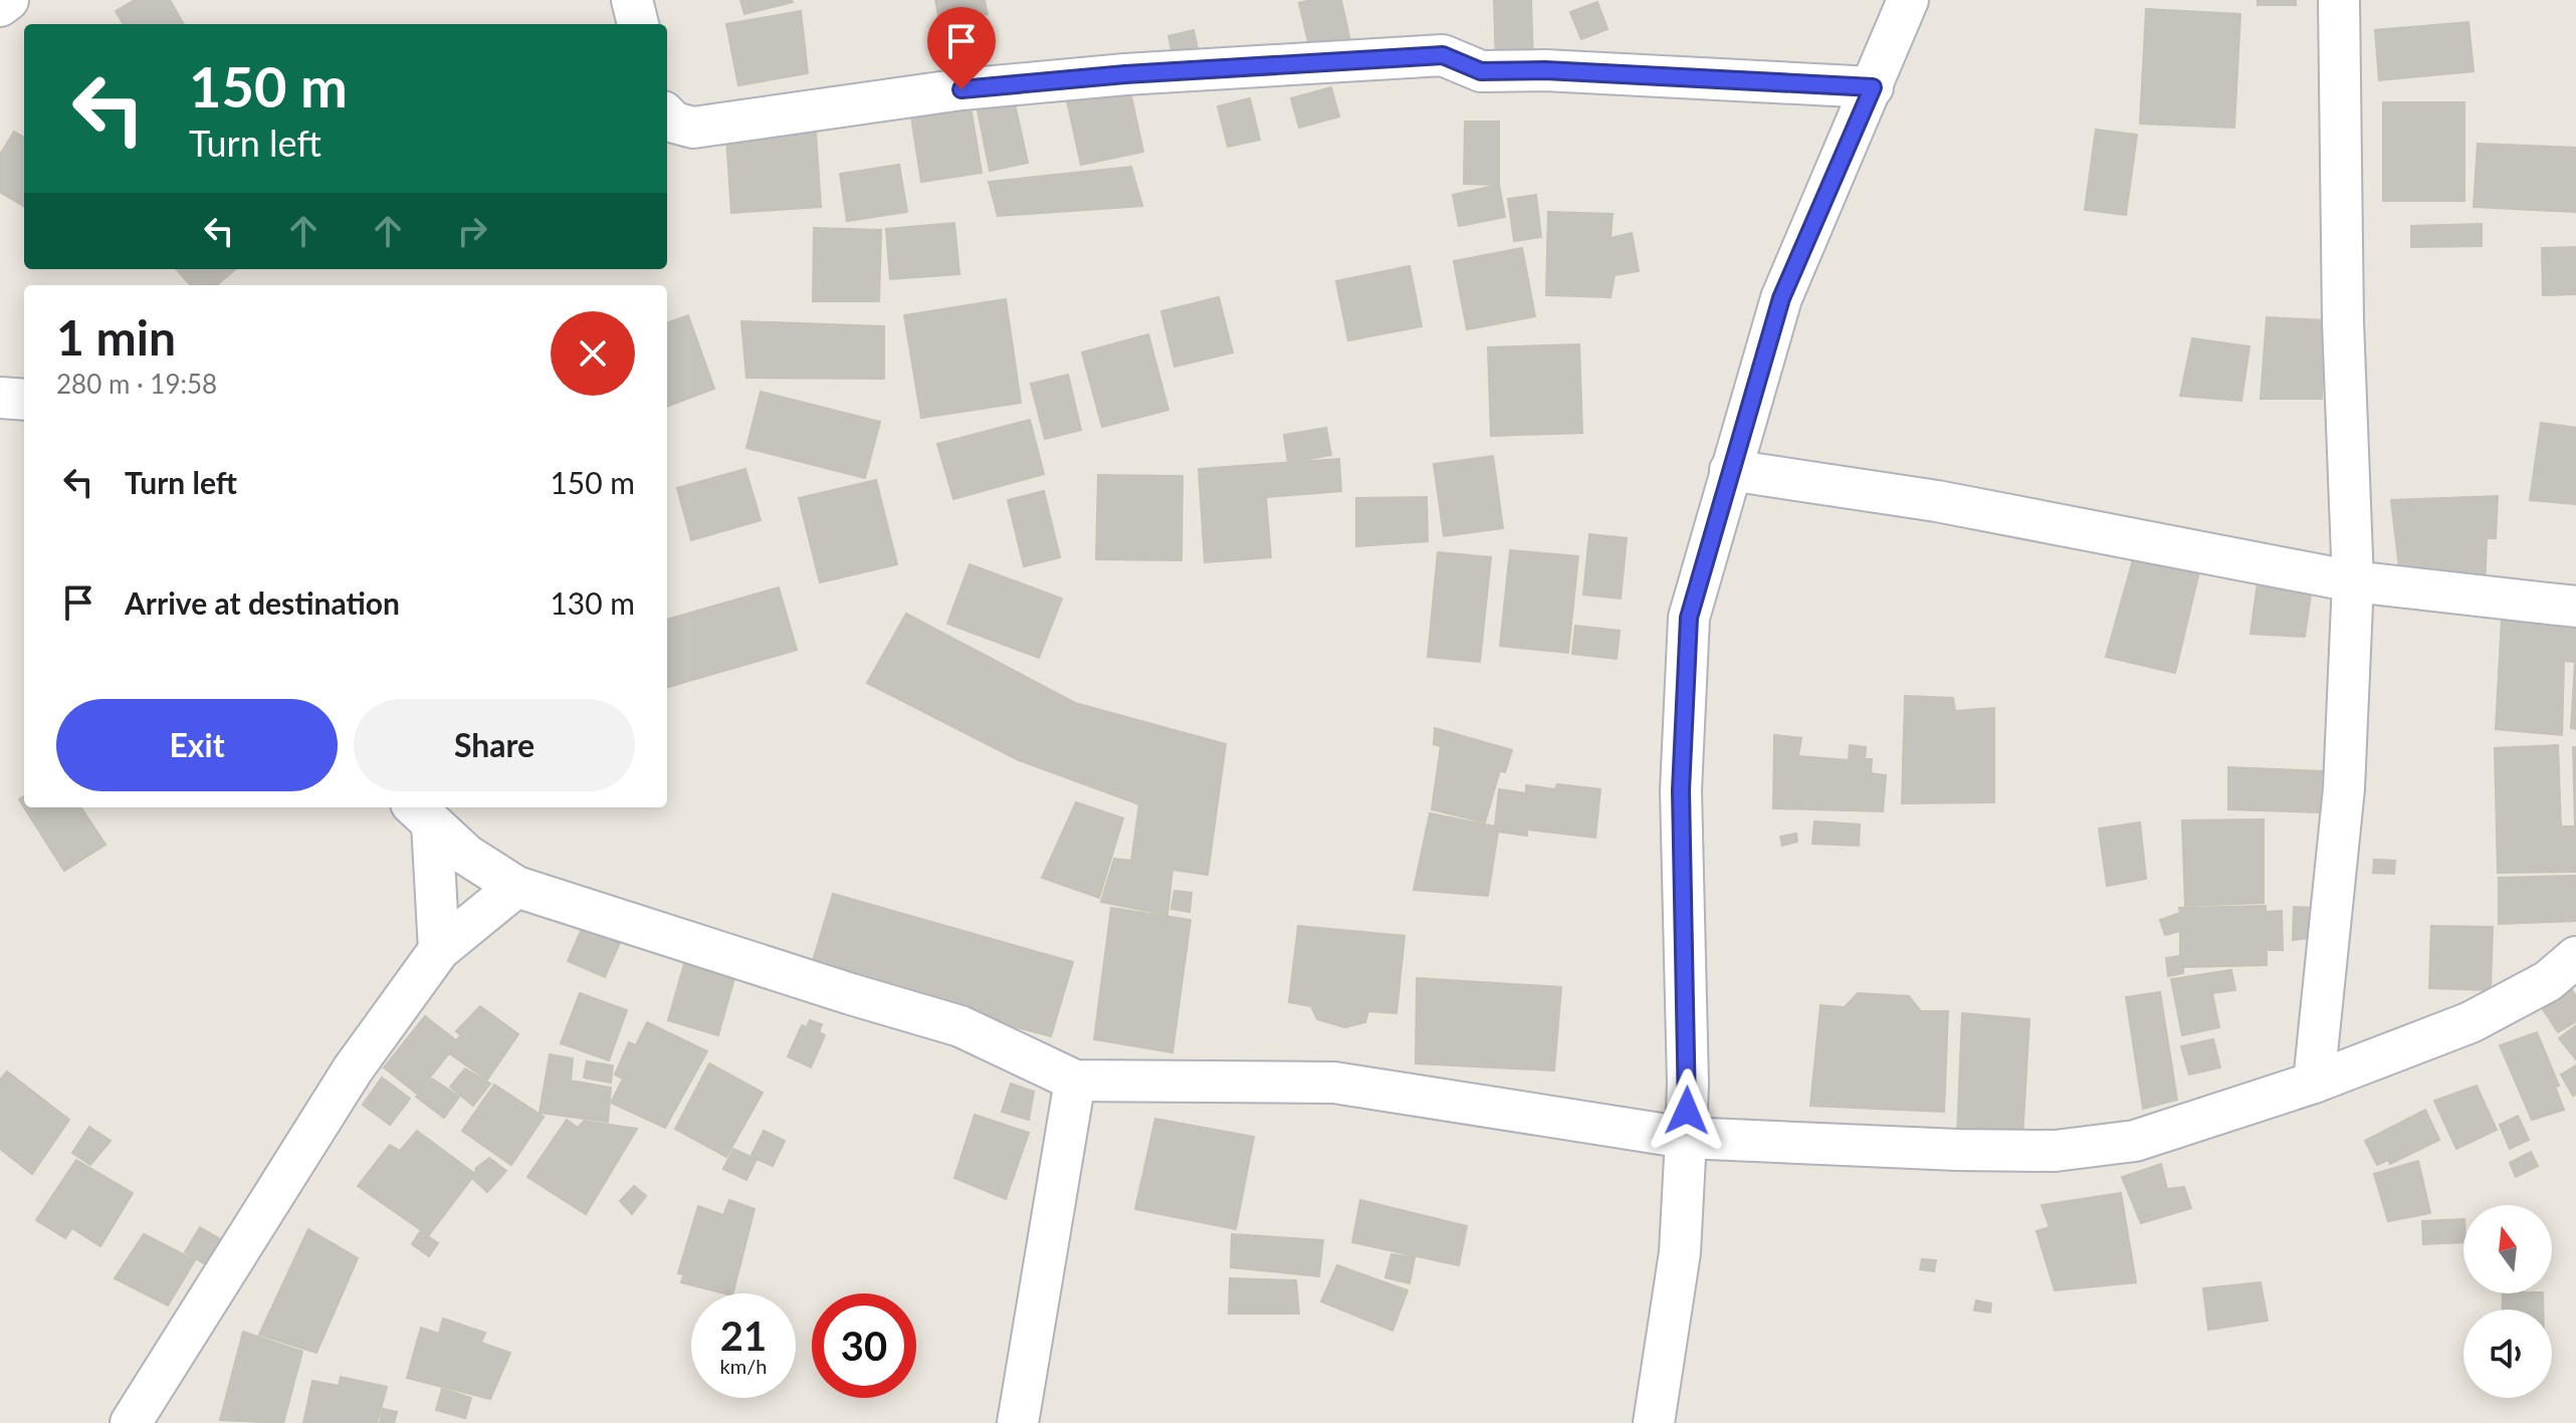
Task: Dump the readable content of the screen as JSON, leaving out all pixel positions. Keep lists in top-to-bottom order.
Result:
{
  "north": "top",
  "page": {
    "turn": ["150 m", "Turn left"],
    "heading": ["1 min", "280 m · 19:58"],
    "list": [
      {
        "name": "Turn left",
        "value": "150 m"
      },
      {
        "name": "Arrive at destination",
        "value": "130 m"
      }
    ],
    "buttons": ["Exit", "Share"],
    "speed": "21 km/h",
    "limit": "30"
  }
}
